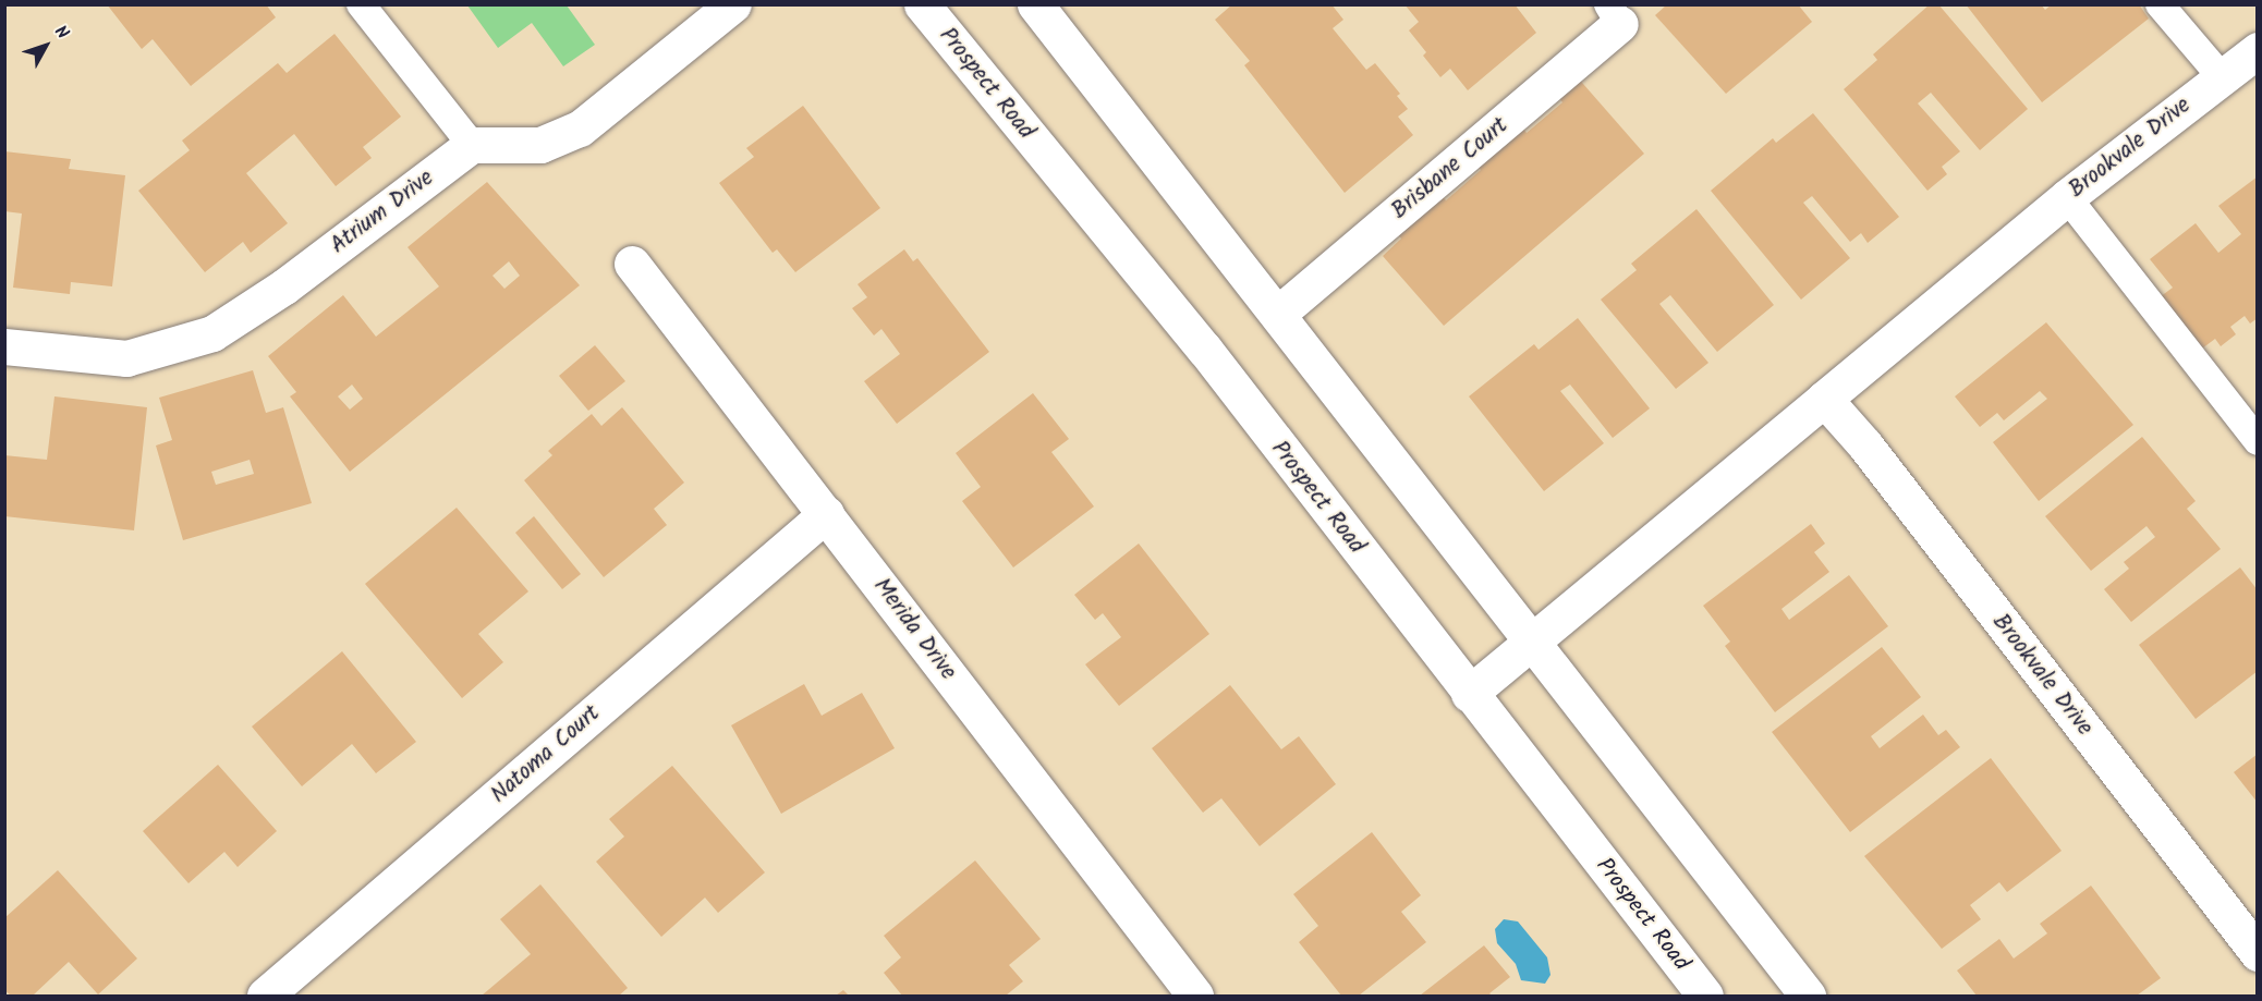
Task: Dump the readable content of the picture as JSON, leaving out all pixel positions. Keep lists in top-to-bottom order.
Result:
{
  "streets": {
    "street": [
      "Prospect Road",
      "Brookvale Drive",
      "Brisbane Court",
      "Atrium Drive",
      "Merida Drive",
      "Natoma Court"
    ]
  },
  "crossings": [
    ["Prospect Road", "Brookvale Drive"],
    ["Merida Drive", "Natoma Court"]
  ],
  "north": "top right"
}
